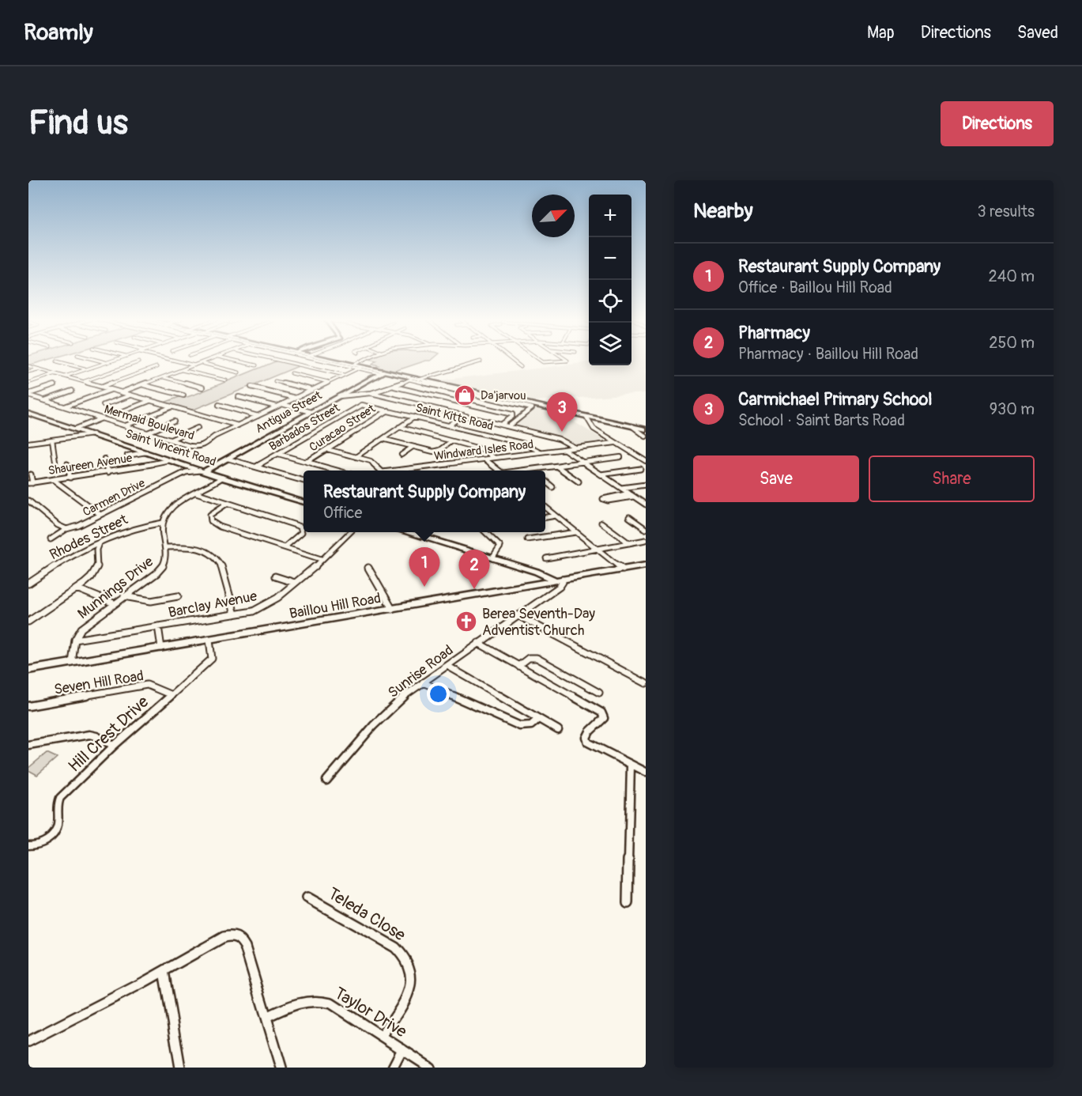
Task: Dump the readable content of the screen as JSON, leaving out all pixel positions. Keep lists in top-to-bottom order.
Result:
{
  "streets": {
    "main road": ["Antigua Street", "Saint Vincent Road", "Baillou Hill Road"],
    "street": [
      "Saint Kitts Road",
      "Mermaid Boulevard",
      "Barbados Street",
      "Curacao Street",
      "Windward Isles Road",
      "Shaureen Avenue",
      "Carmen Drive",
      "Rhodes Street",
      "Munnings Drive",
      "Barclay Avenue",
      "Sunrise Road",
      "Seven Hill Road",
      "Hill Crest Drive",
      "Teleda Close",
      "Taylor Drive"
    ]
  },
  "crossings": [
    ["Antigua Street", "Saint Vincent Road"],
    ["Saint Kitts Road", "Barbados Street"],
    ["Saint Kitts Road", "Curacao Street"],
    ["Saint Kitts Road", "Windward Isles Road"],
    ["Saint Vincent Road", "Shaureen Avenue"],
    ["Saint Vincent Road", "Carmen Drive"],
    ["Rhodes Street", "Munnings Drive"],
    ["Munnings Drive", "Barclay Avenue"],
    ["Munnings Drive", "Baillou Hill Road"],
    ["Baillou Hill Road", "Sunrise Road"],
    ["Baillou Hill Road", "Hill Crest Drive"],
    ["Seven Hill Road", "Hill Crest Drive"],
    ["Teleda Close", "Taylor Drive"]
  ],
  "places": {
    "shop": ["Da'jarvou"],
    "church": ["Berea Seventh-Day Adventist Church"]
  },
  "north": "top right",
  "page": {
    "header": "Roamly",
    "nav": ["Map", "Directions", "Saved"],
    "buttons": [
      "Directions",
      ["Save", "Share"]
    ],
    "title": "Find us",
    "heading": ["Nearby", "3 results"],
    "map_buttons": ["+", "−"],
    "list": [
      {
        "mark": "1",
        "name": "Restaurant Supply Company",
        "note": "Office · Baillou Hill Road",
        "value": "240 m"
      },
      {
        "mark": "2",
        "name": "Pharmacy",
        "note": "Pharmacy · Baillou Hill Road",
        "value": "250 m"
      },
      {
        "mark": "3",
        "name": "Carmichael Primary School",
        "note": "School · Saint Barts Road",
        "value": "930 m"
      }
    ],
    "pins": ["3", "1", "2"],
    "popup": ["Restaurant Supply Company", "Office"]
  }
}
